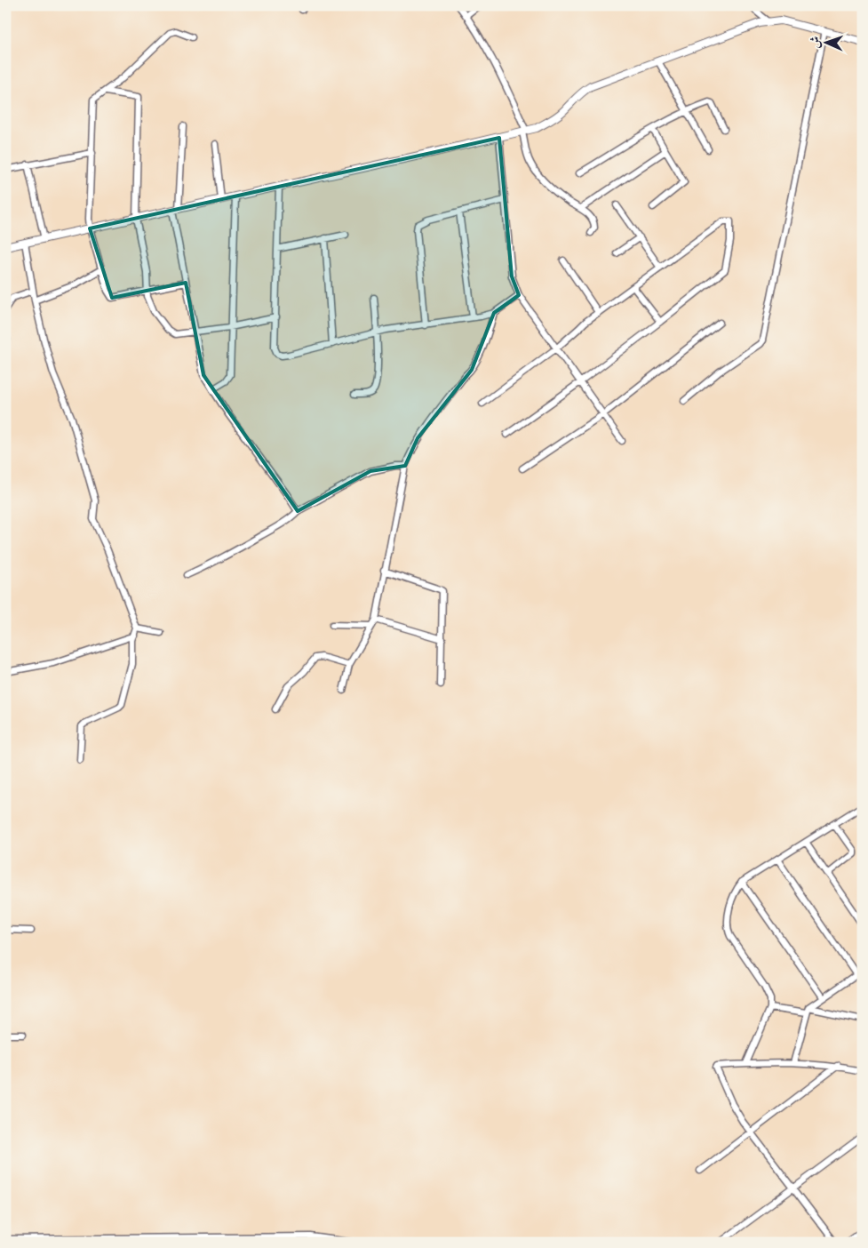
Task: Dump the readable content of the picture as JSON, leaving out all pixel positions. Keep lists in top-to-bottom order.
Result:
{
  "north": "left"
}
